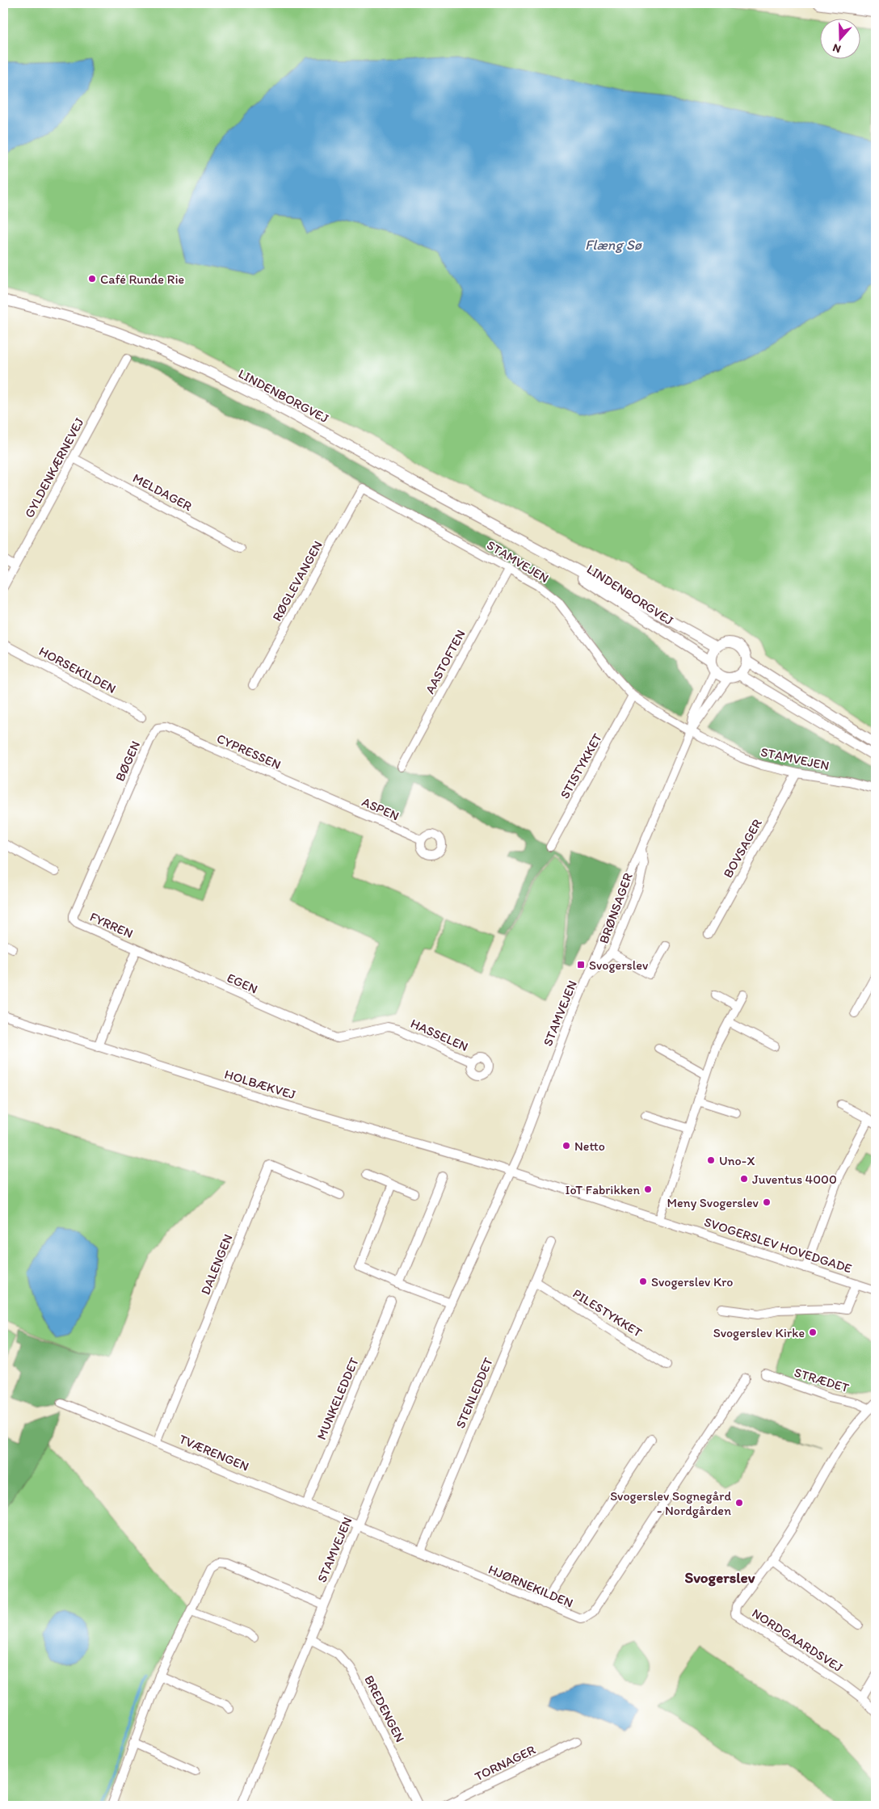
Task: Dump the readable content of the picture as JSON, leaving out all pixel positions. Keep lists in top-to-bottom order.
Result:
{
  "streets": {
    "main road": ["LINDENBORGVEJ"],
    "street": [
      "GYLDENKÆRNEVEJ",
      "MELDAGER",
      "STAMVEJEN",
      "RØGLEVANGEN",
      "AASTOFTEN",
      "HORSEKILDEN",
      "CYPRESSEN",
      "BØGEN",
      "STISTYKKET",
      "ASPEN",
      "BOVSAGER",
      "BRØNSAGER",
      "FYRREN",
      "EGEN",
      "HASSELEN",
      "HOLBÆKVEJ",
      "SVOGERSLEV HOVEDGADE",
      "DALENGEN",
      "PILESTYKKET",
      "STRÆDET",
      "STENLEDDET",
      "MUNKELEDDET",
      "TVÆRENGEN",
      "HJØRNEKILDEN",
      "NORDGAARDSVEJ",
      "BREDENGEN",
      "TORNAGER"
    ]
  },
  "crossings": [
    ["LINDENBORGVEJ", "STAMVEJEN"],
    ["GYLDENKÆRNEVEJ", "MELDAGER"],
    ["STAMVEJEN", "RØGLEVANGEN"],
    ["STAMVEJEN", "AASTOFTEN"],
    ["STAMVEJEN", "STISTYKKET"],
    ["STAMVEJEN", "BOVSAGER"],
    ["STAMVEJEN", "BRØNSAGER"],
    ["STAMVEJEN", "HOLBÆKVEJ"],
    ["STAMVEJEN", "SVOGERSLEV HOVEDGADE"],
    ["STAMVEJEN", "TVÆRENGEN"],
    ["STAMVEJEN", "HJØRNEKILDEN"],
    ["STAMVEJEN", "BREDENGEN"],
    ["CYPRESSEN", "BØGEN"],
    ["CYPRESSEN", "ASPEN"],
    ["BØGEN", "FYRREN"],
    ["FYRREN", "EGEN"],
    ["FYRREN", "HOLBÆKVEJ"],
    ["EGEN", "HASSELEN"],
    ["HOLBÆKVEJ", "SVOGERSLEV HOVEDGADE"],
    ["DALENGEN", "TVÆRENGEN"],
    ["PILESTYKKET", "STENLEDDET"],
    ["STRÆDET", "NORDGAARDSVEJ"],
    ["STENLEDDET", "HJØRNEKILDEN"],
    ["MUNKELEDDET", "TVÆRENGEN"],
    ["TVÆRENGEN", "HJØRNEKILDEN"]
  ],
  "districts": ["Svogerslev"],
  "water": ["Flæng Sø"],
  "places": {
    "other": [
      "Café Runde Rie",
      "Netto",
      "Uno-X",
      "Juventus 4000",
      "IoT Fabrikken",
      "Meny Svogerslev",
      "Svogerslev Kro",
      "Svogerslev Kirke",
      "Svogerslev Sognegård - Nordgården"
    ],
    "transit": ["Svogerslev"]
  },
  "north": "bottom"
}
